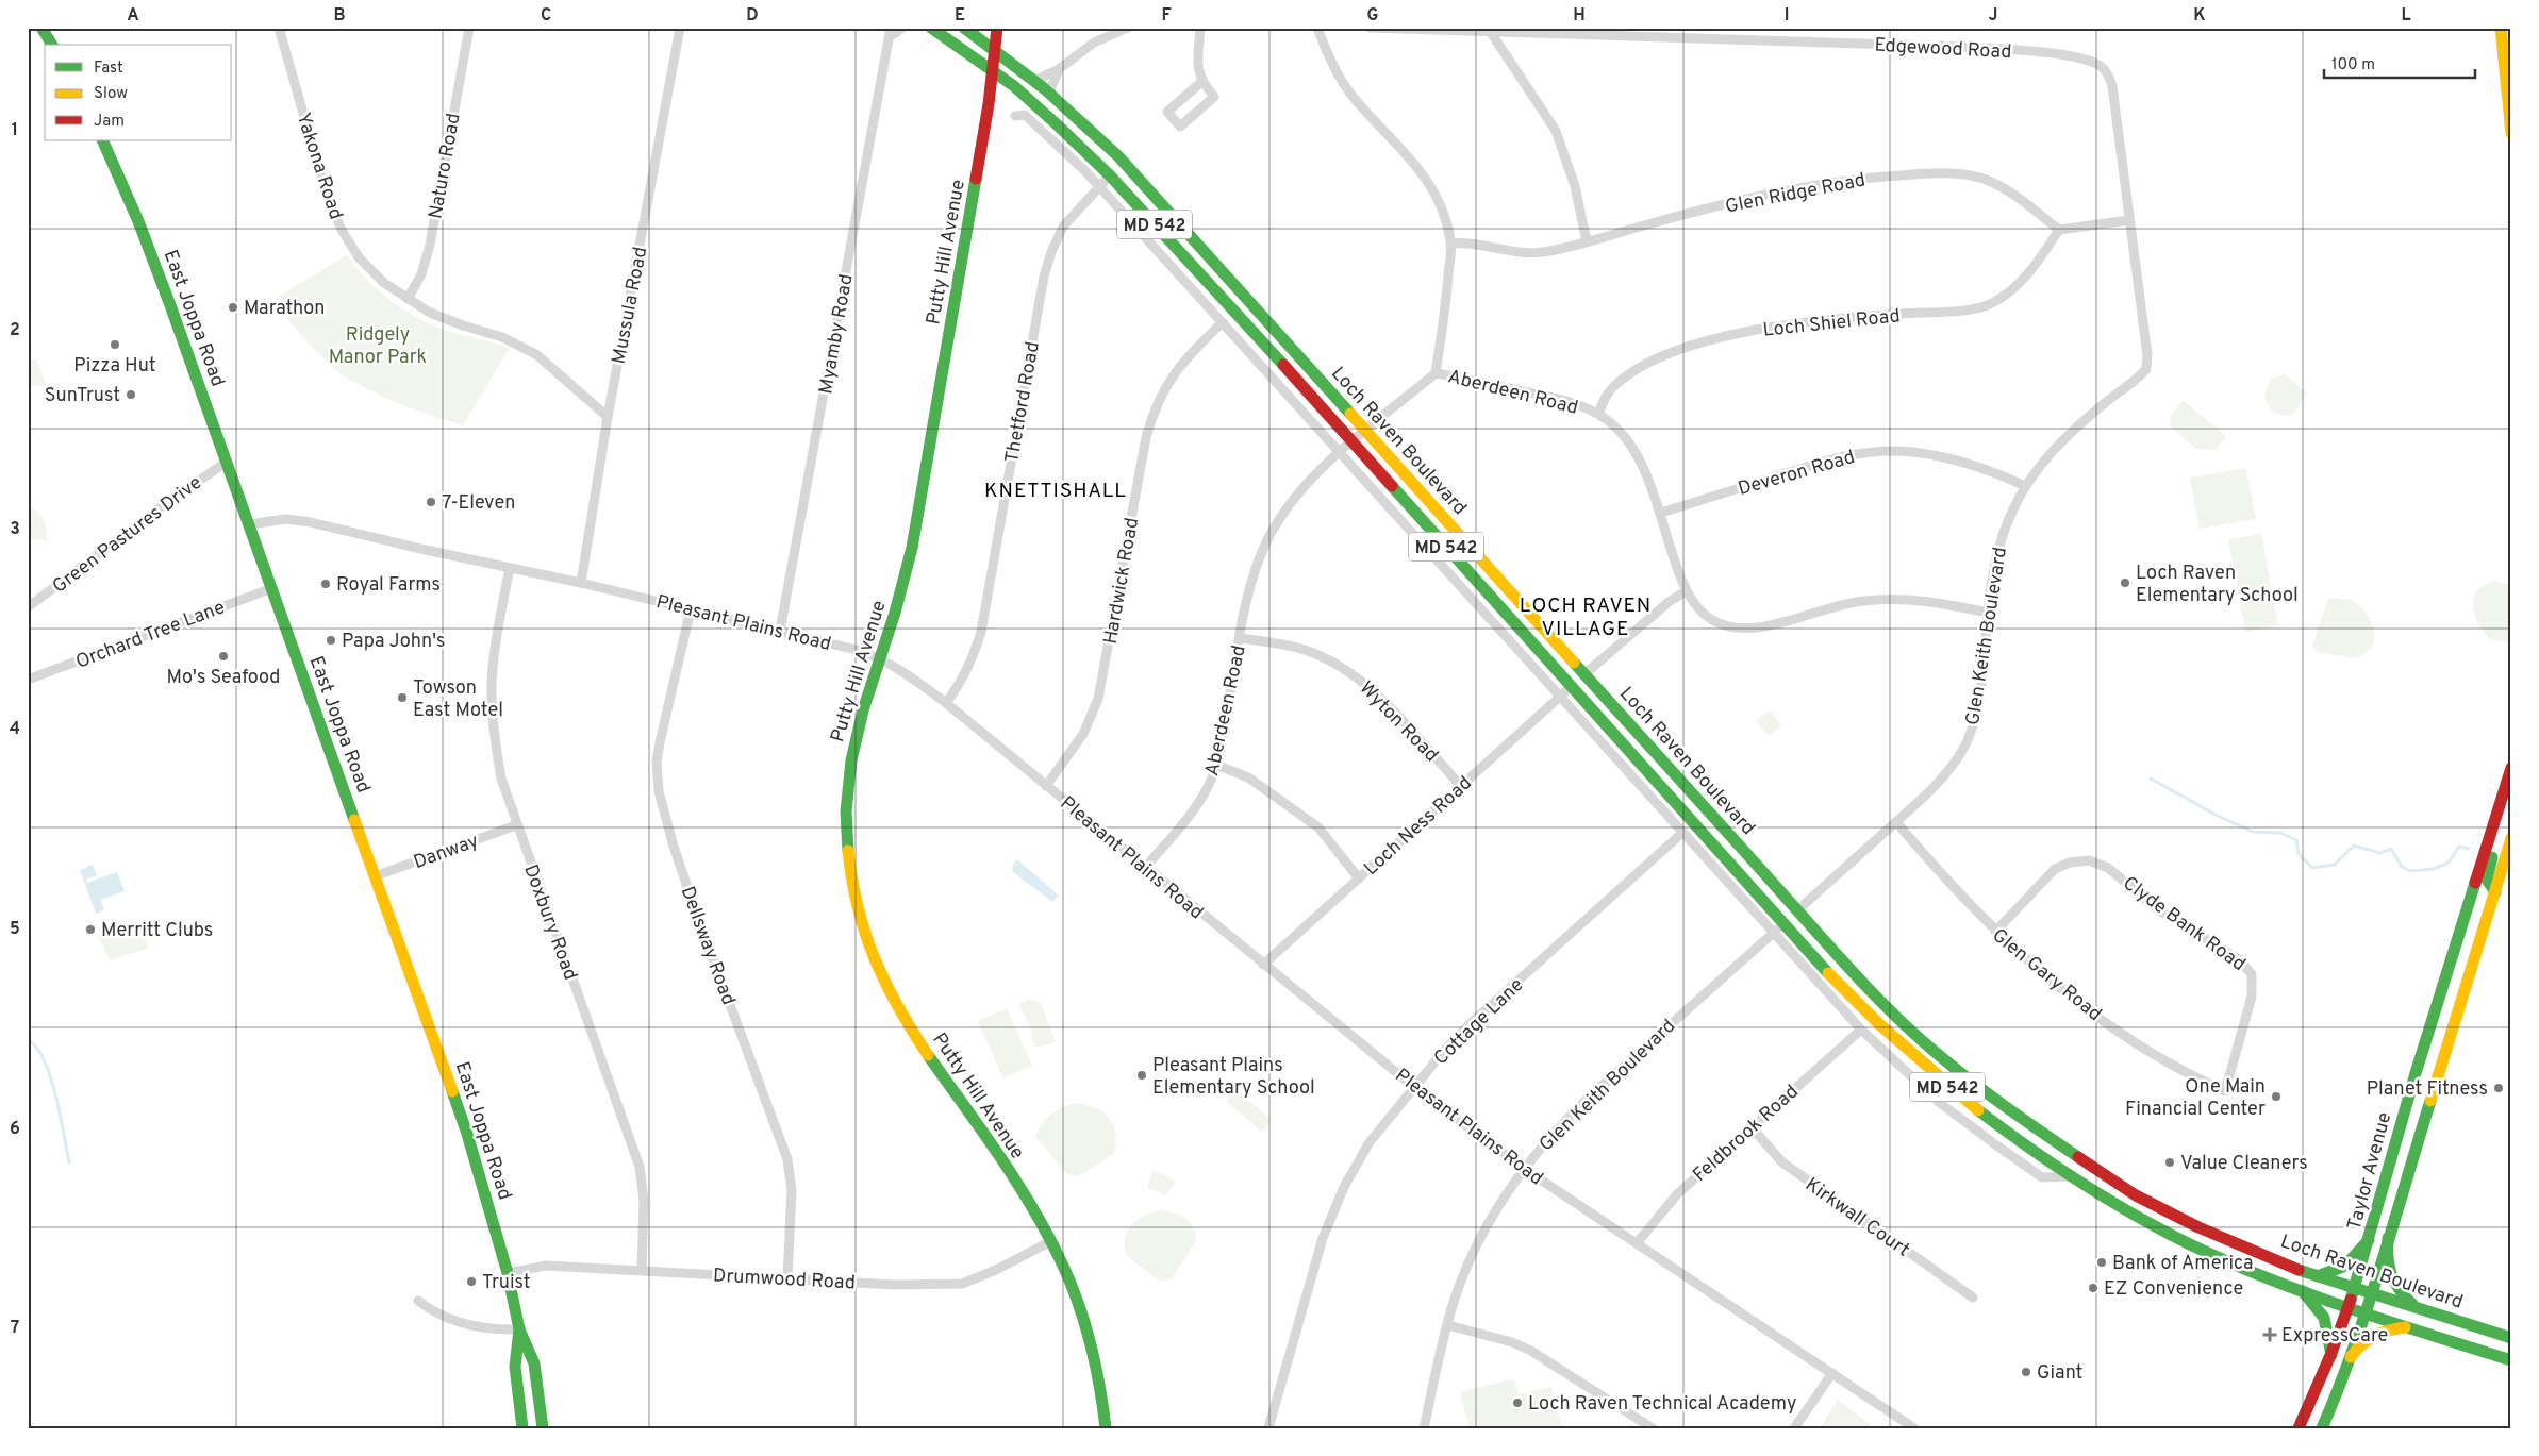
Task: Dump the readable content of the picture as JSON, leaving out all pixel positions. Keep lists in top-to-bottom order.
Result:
{
  "streets": {
    "main road": [
      "MD 542",
      "Putty Hill Avenue",
      "East Joppa Road",
      "Loch Raven Boulevard",
      "Taylor Avenue"
    ],
    "street": [
      "Edgewood Road",
      "Yakona Road",
      "Naturo Road",
      "Glen Ridge Road",
      "Mussula Road",
      "Loch Shiel Road",
      "Myamby Road",
      "Aberdeen Road",
      "Thetford Road",
      "Deveron Road",
      "Green Pastures Drive",
      "Hardwick Road",
      "Pleasant Plains Road",
      "Orchard Tree Lane",
      "Glen Keith Boulevard",
      "Wyton Road",
      "Loch Ness Road",
      "Danway",
      "Doxbury Road",
      "Clyde Bank Road",
      "Dellsway Road",
      "Glen Gary Road",
      "Cottage Lane",
      "Feldbrook Road",
      "Kirkwall Court",
      "Drumwood Road"
    ]
  },
  "crossings": [
    ["Edgewood Road", "Glen Keith Boulevard"],
    ["Yakona Road", "Naturo Road"],
    ["Yakona Road", "Mussula Road"],
    ["Glen Ridge Road", "Loch Shiel Road"],
    ["Putty Hill Avenue", "Loch Raven Boulevard"],
    ["Putty Hill Avenue", "Pleasant Plains Road"],
    ["Putty Hill Avenue", "Drumwood Road"],
    ["Mussula Road", "Pleasant Plains Road"],
    ["East Joppa Road", "Green Pastures Drive"],
    ["East Joppa Road", "Pleasant Plains Road"],
    ["East Joppa Road", "Orchard Tree Lane"],
    ["East Joppa Road", "Danway"],
    ["East Joppa Road", "Drumwood Road"],
    ["Loch Shiel Road", "Aberdeen Road"],
    ["Myamby Road", "Pleasant Plains Road"],
    ["Aberdeen Road", "Loch Raven Boulevard"],
    ["Aberdeen Road", "Deveron Road"],
    ["Aberdeen Road", "Pleasant Plains Road"],
    ["Aberdeen Road", "Glen Keith Boulevard"],
    ["Aberdeen Road", "Wyton Road"],
    ["Thetford Road", "Loch Raven Boulevard"],
    ["Thetford Road", "Pleasant Plains Road"],
    ["Loch Raven Boulevard", "Glen Keith Boulevard"],
    ["Loch Raven Boulevard", "Loch Ness Road"],
    ["Loch Raven Boulevard", "Taylor Avenue"],
    ["Deveron Road", "Glen Keith Boulevard"],
    ["Hardwick Road", "Pleasant Plains Road"],
    ["Pleasant Plains Road", "Glen Keith Boulevard"],
    ["Pleasant Plains Road", "Loch Ness Road"],
    ["Pleasant Plains Road", "Doxbury Road"],
    ["Pleasant Plains Road", "Dellsway Road"],
    ["Pleasant Plains Road", "Cottage Lane"],
    ["Pleasant Plains Road", "Feldbrook Road"],
    ["Glen Keith Boulevard", "Glen Gary Road"],
    ["Wyton Road", "Loch Ness Road"],
    ["Danway", "Doxbury Road"],
    ["Doxbury Road", "Drumwood Road"],
    ["Clyde Bank Road", "Glen Gary Road"],
    ["Dellsway Road", "Drumwood Road"],
    ["Feldbrook Road", "Kirkwall Court"]
  ],
  "districts": ["KNETTISHALL", "LOCH RAVEN VILLAGE"],
  "parks": ["Ridgely Manor Park"],
  "places": {
    "other": [
      "Marathon",
      "Pizza Hut",
      "SunTrust",
      "7-Eleven",
      "Loch Raven Elementary School",
      "Royal Farms",
      "Papa John's",
      "Mo's Seafood",
      "Towson East Motel",
      "Merritt Clubs",
      "Pleasant Plains Elementary School",
      "Planet Fitness",
      "One Main Financial Center",
      "Value Cleaners",
      "Bank of America",
      "Truist",
      "EZ Convenience",
      "Giant",
      "Loch Raven Technical Academy"
    ],
    "health": ["ExpressCare"]
  },
  "legend": ["Fast", "Slow", "Jam"],
  "scale_bar": "100 m",
  "grid": {
    "columns": [
      "A",
      "B",
      "C",
      "D",
      "E",
      "F",
      "G",
      "H",
      "I",
      "J",
      "K",
      "L"
    ],
    "rows": [
      "1",
      "2",
      "3",
      "4",
      "5",
      "6",
      "7"
    ]
  }
}
